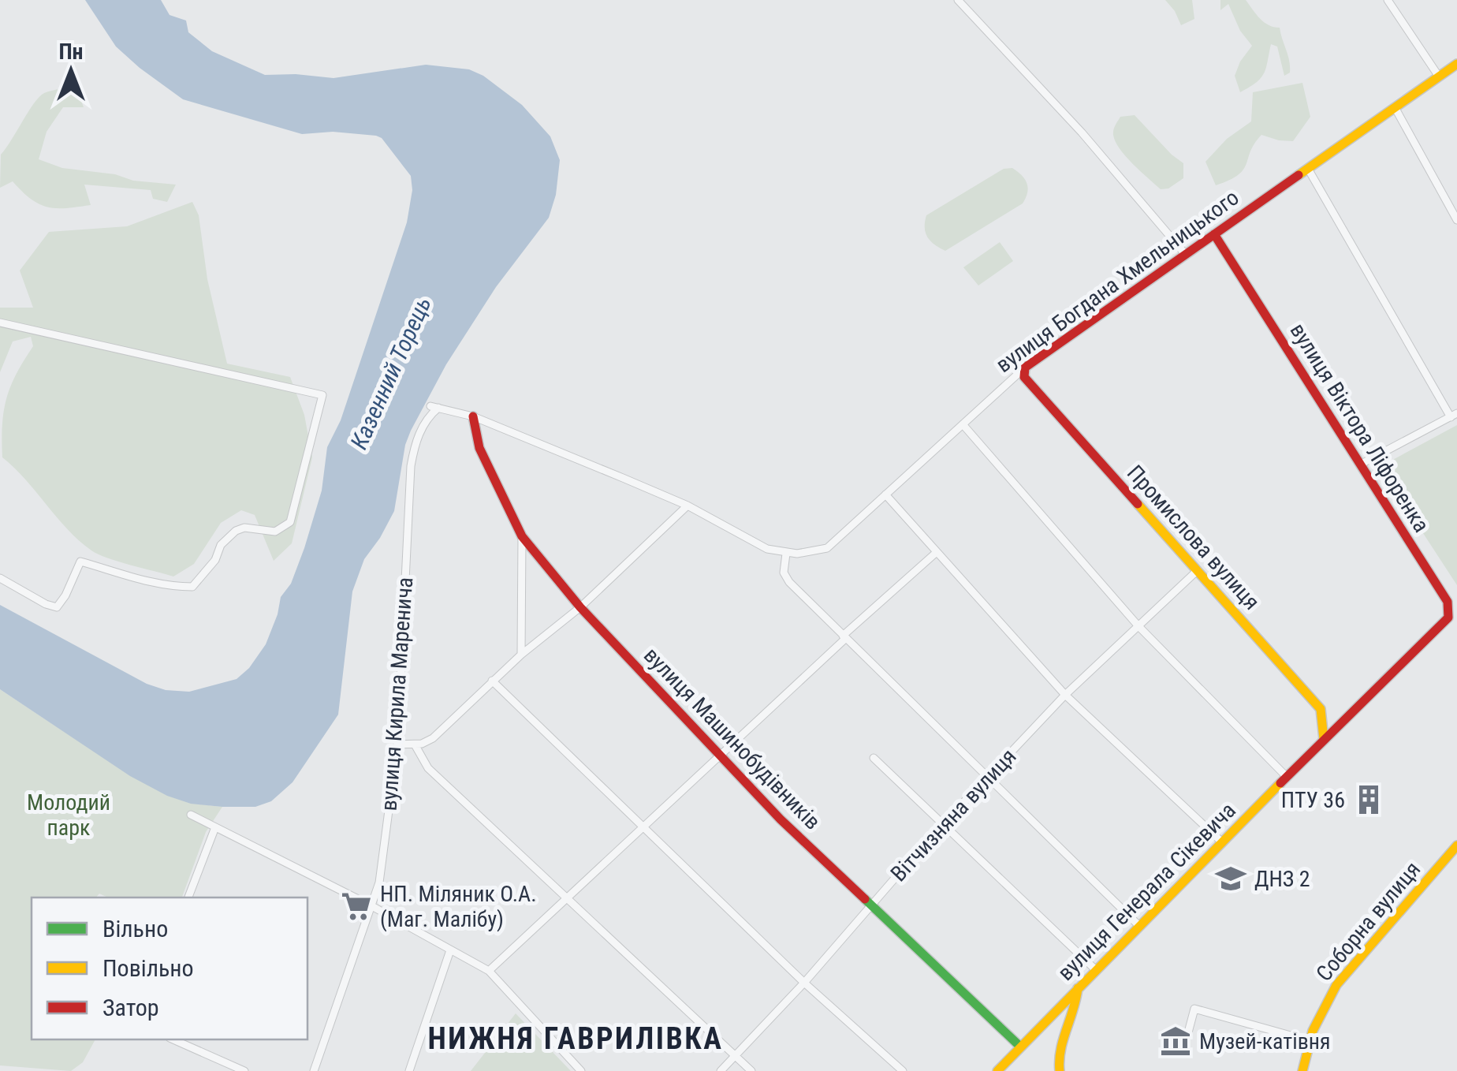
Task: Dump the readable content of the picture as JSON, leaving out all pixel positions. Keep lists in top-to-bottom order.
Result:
{
  "streets": {
    "street": [
      "вулиця Богдана Хмельницького",
      "вулиця Віктора Ліфоренка",
      "Промислова вулиця",
      "вулиця Кирила Маренича",
      "вулиця Машинобудівників",
      "Вітчизняна вулиця",
      "вулиця Генерала Сікевича",
      "Соборна вулиця"
    ]
  },
  "crossings": [
    ["вулиця Богдана Хмельницького", "вулиця Віктора Ліфоренка"],
    ["вулиця Богдана Хмельницького", "Промислова вулиця"],
    ["вулиця Богдана Хмельницького", "вулиця Кирила Маренича"],
    ["вулиця Богдана Хмельницького", "вулиця Машинобудівників"],
    ["вулиця Віктора Ліфоренка", "Промислова вулиця"],
    ["вулиця Віктора Ліфоренка", "вулиця Генерала Сікевича"],
    ["Промислова вулиця", "Вітчизняна вулиця"],
    ["Промислова вулиця", "вулиця Генерала Сікевича"],
    ["вулиця Машинобудівників", "Вітчизняна вулиця"],
    ["вулиця Машинобудівників", "вулиця Генерала Сікевича"]
  ],
  "districts": ["НИЖНЯ ГАВРИЛІВКА"],
  "water": ["Казенний Торець"],
  "parks": ["Молодий парк"],
  "places": {
    "building": ["ПТУ 36"],
    "school or university": ["ДНЗ 2"],
    "supermarket": ["НП. Міляник О.А. (Маг. Малібу)"],
    "museum": ["Музей-катівня"]
  },
  "legend": ["Вільно", "Повільно", "Затор"],
  "north": "top"
}
